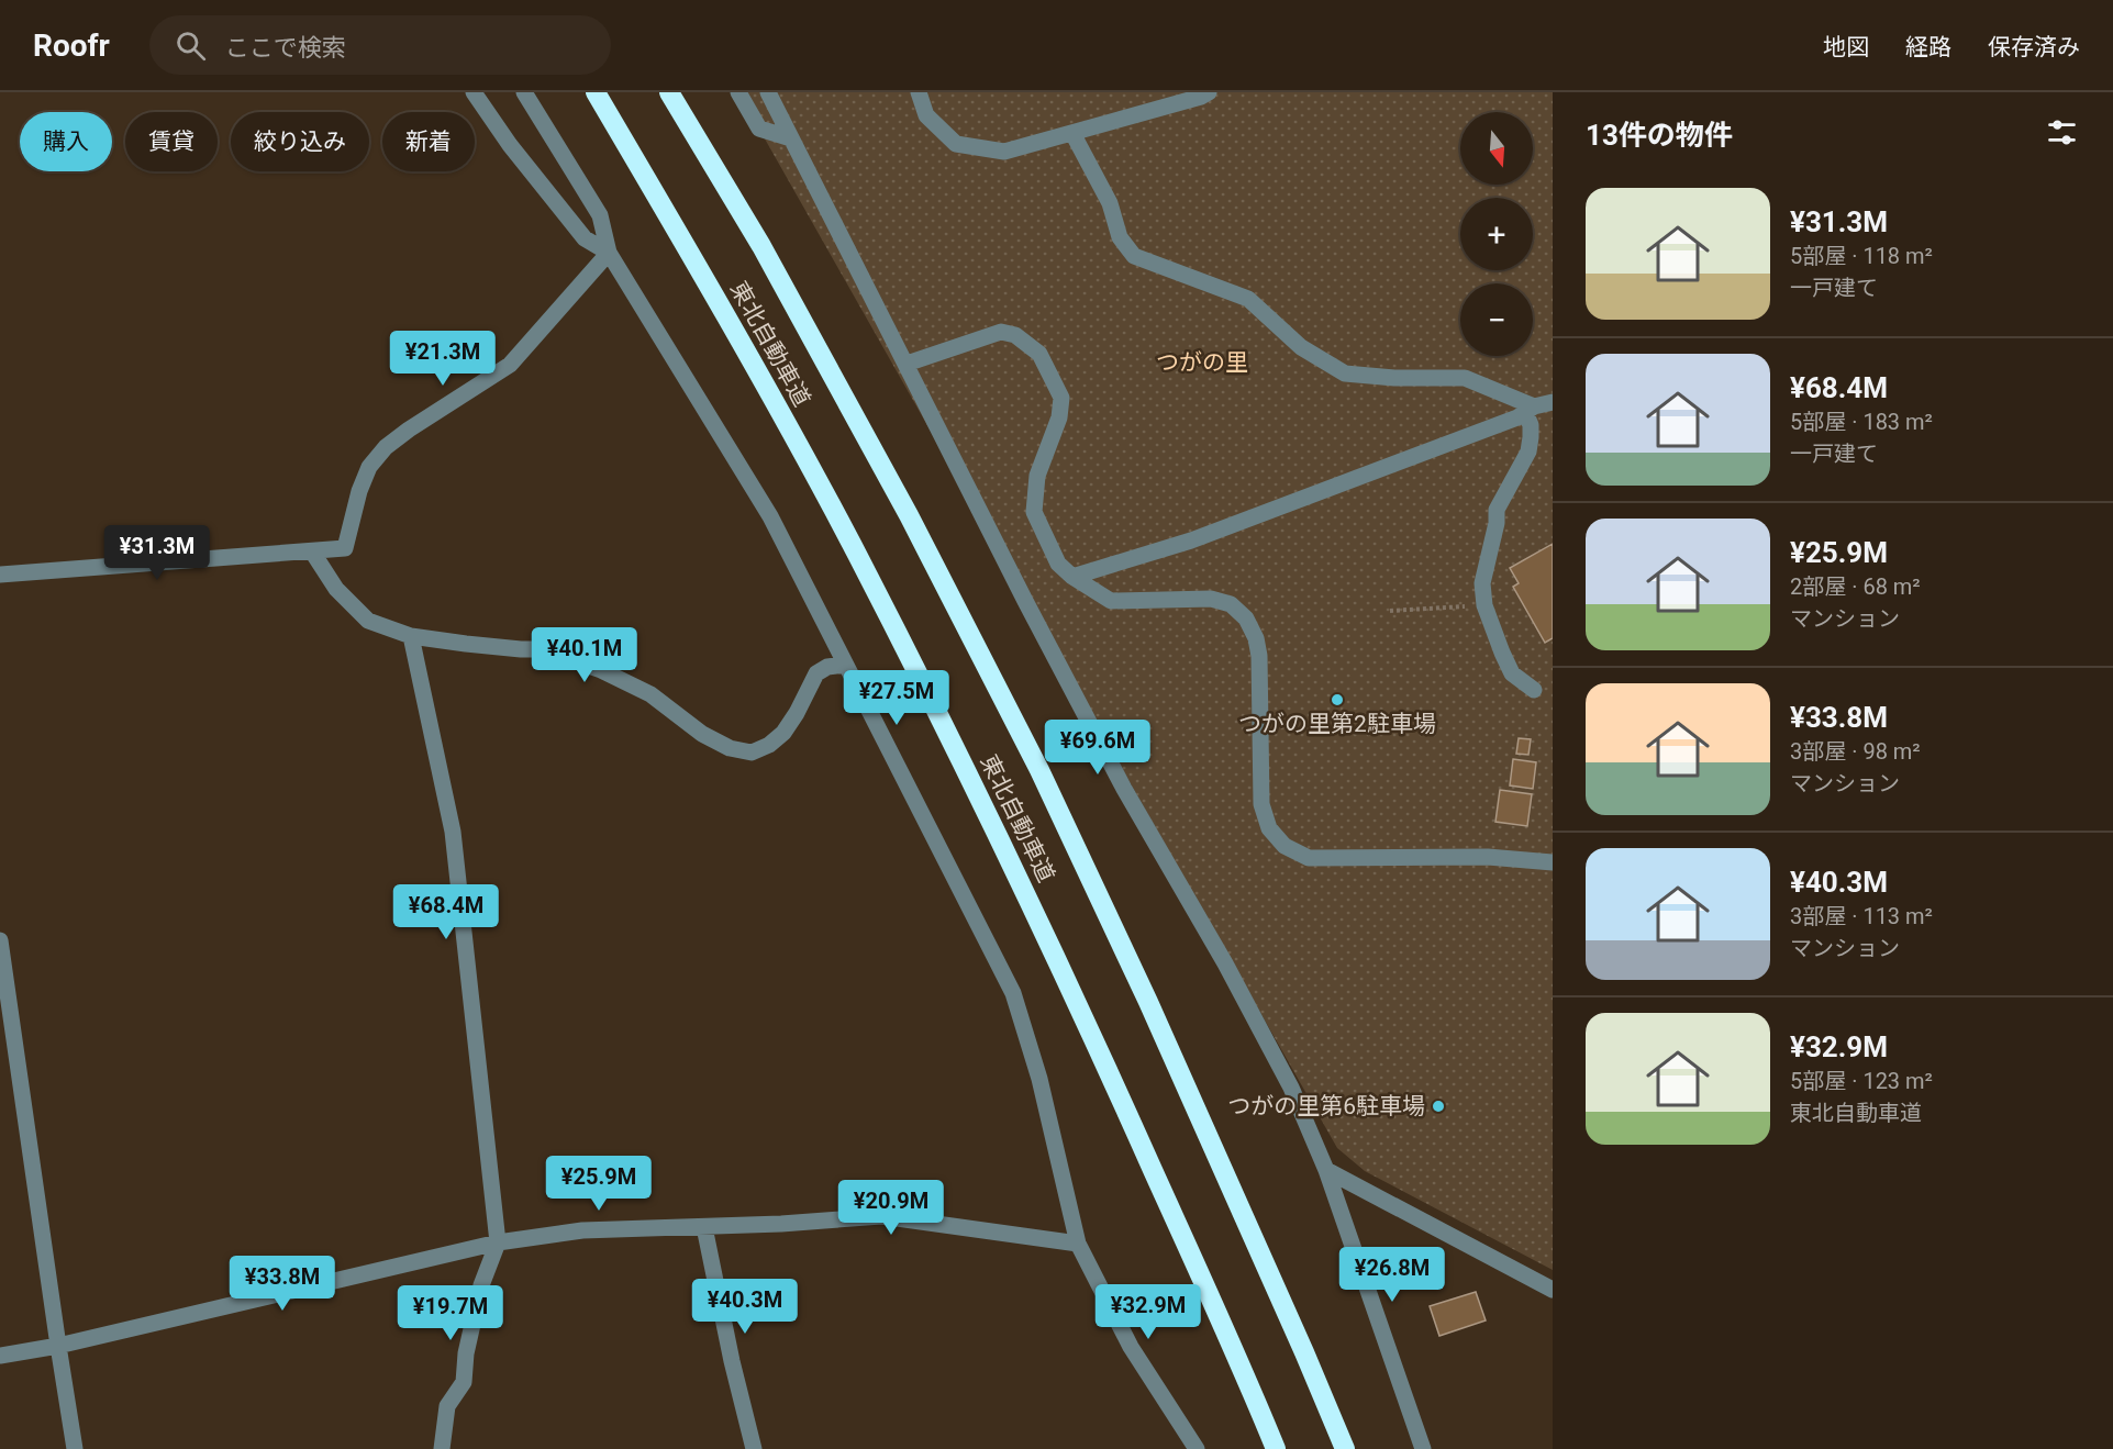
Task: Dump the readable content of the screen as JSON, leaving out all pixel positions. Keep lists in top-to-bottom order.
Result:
{
  "streets": {
    "highway": ["東北自動車道"]
  },
  "parks": ["つがの里"],
  "places": ["つがの里第2駐車場", "つがの里第6駐車場"],
  "north": "bottom",
  "page": {
    "header": "Roofr",
    "search": "ここで検索",
    "nav": ["地図", "経路", "保存済み"],
    "heading": "13件の物件",
    "map_buttons": ["+", "−"],
    "chip": [
      "購入",
      "賃貸",
      "絞り込み",
      "新着"
    ],
    "list": [
      {
        "name": "¥31.3M",
        "note": "5部屋 · 118 m² · 一戸建て"
      },
      {
        "name": "¥68.4M",
        "note": "5部屋 · 183 m² · 一戸建て"
      },
      {
        "name": "¥25.9M",
        "note": "2部屋 · 68 m² · マンション"
      },
      {
        "name": "¥33.8M",
        "note": "3部屋 · 98 m² · マンション"
      },
      {
        "name": "¥40.3M",
        "note": "3部屋 · 113 m² · マンション"
      },
      {
        "name": "¥32.9M",
        "note": "5部屋 · 123 m² · 東北自動車道"
      }
    ],
    "price": [
      "¥21.3M",
      "¥31.3M",
      "¥40.1M",
      "¥27.5M",
      "¥69.6M",
      "¥68.4M",
      "¥25.9M",
      "¥20.9M",
      "¥26.8M",
      "¥33.8M",
      "¥40.3M",
      "¥32.9M",
      "¥19.7M"
    ]
  }
}
